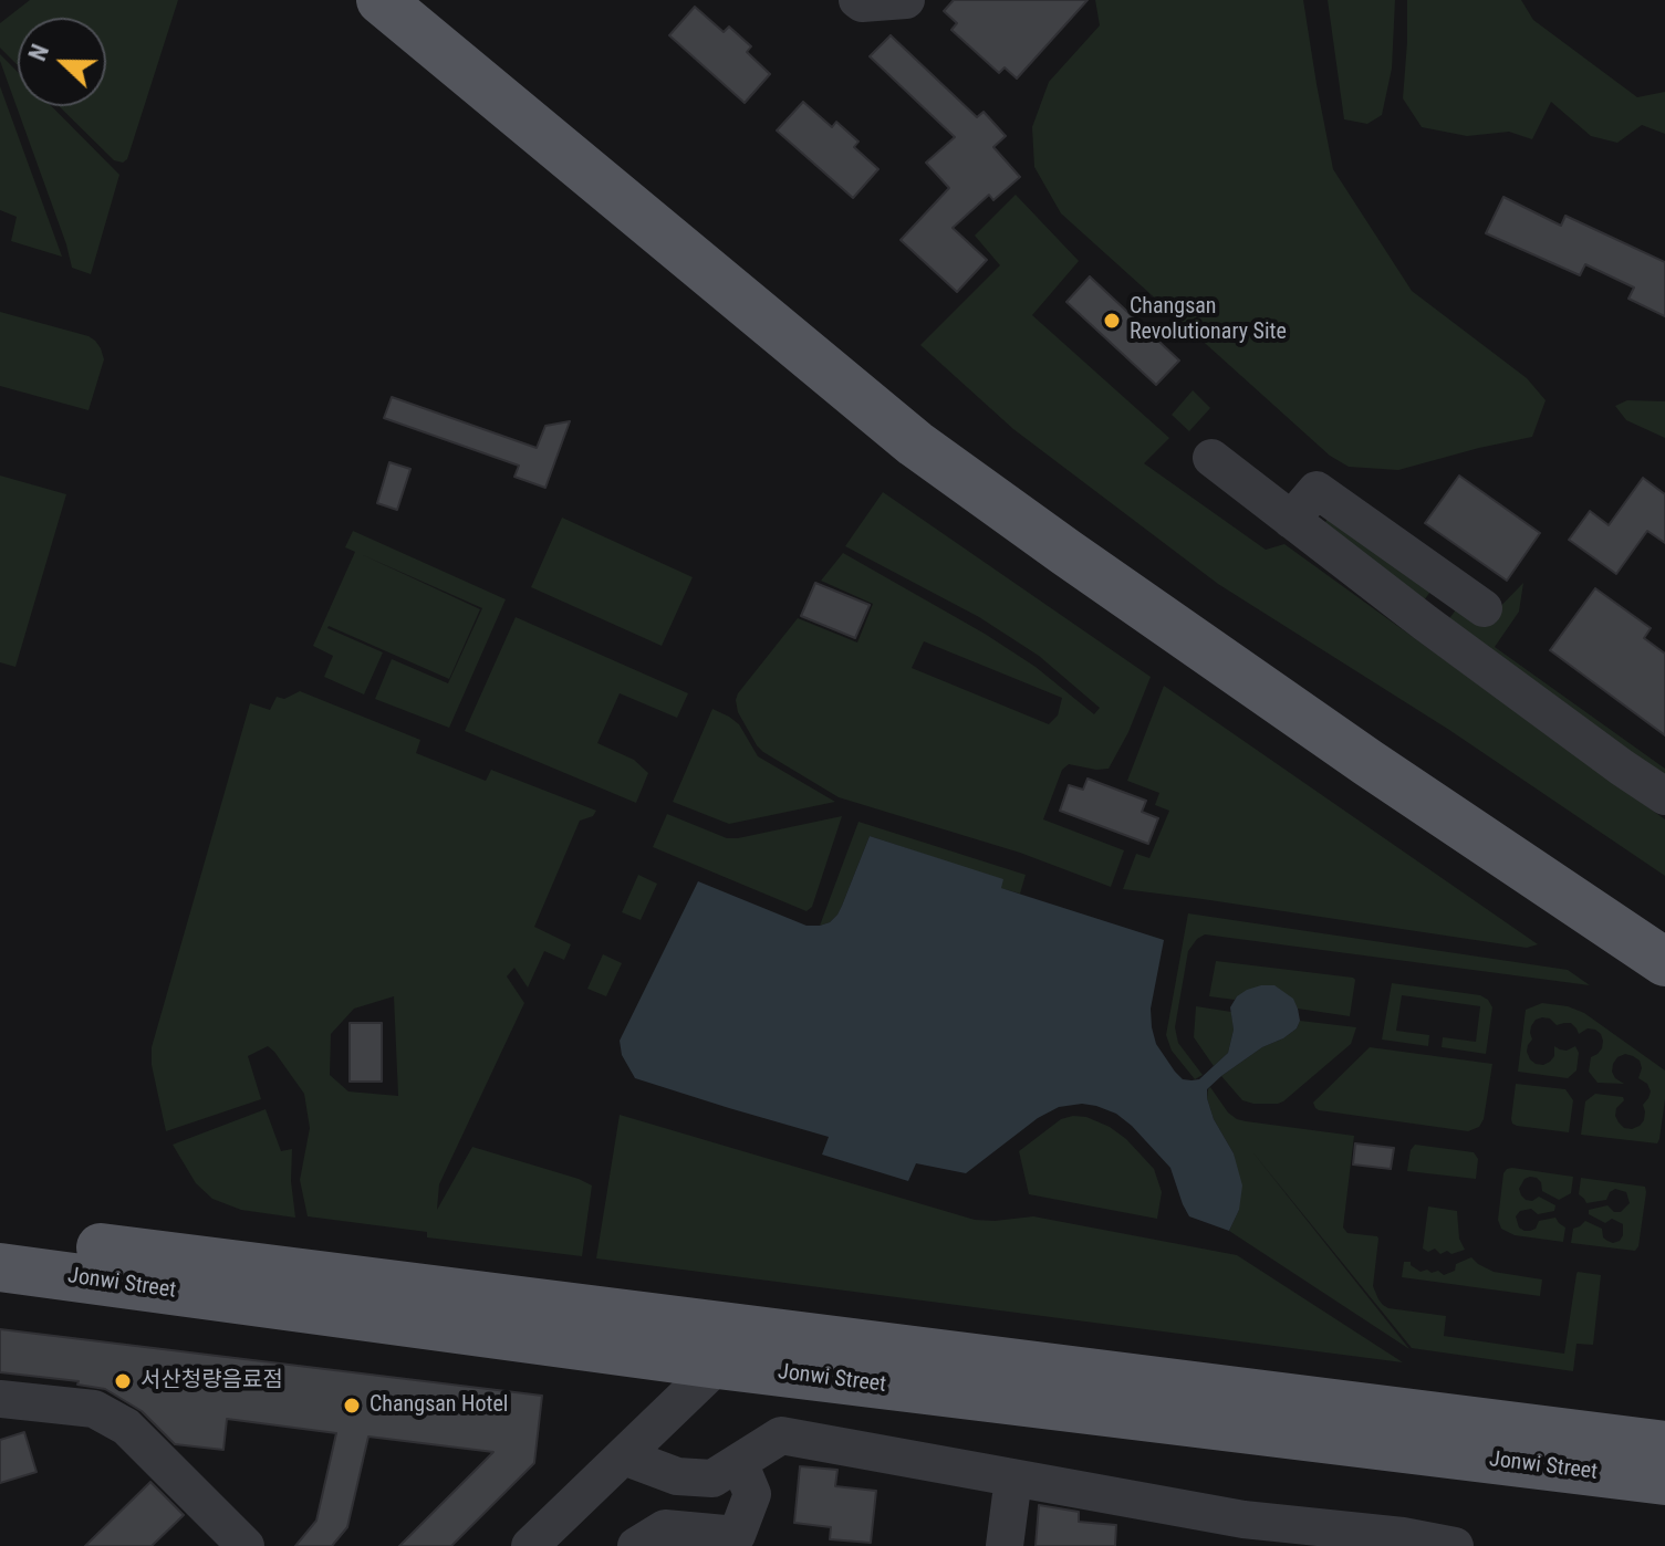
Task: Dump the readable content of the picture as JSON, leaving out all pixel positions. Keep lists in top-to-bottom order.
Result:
{
  "streets": {
    "main road": ["Jonwi Street"]
  },
  "places": ["Changsan Revolutionary Site", "서산청량음료점", "Changsan Hotel"],
  "north": "left"
}
